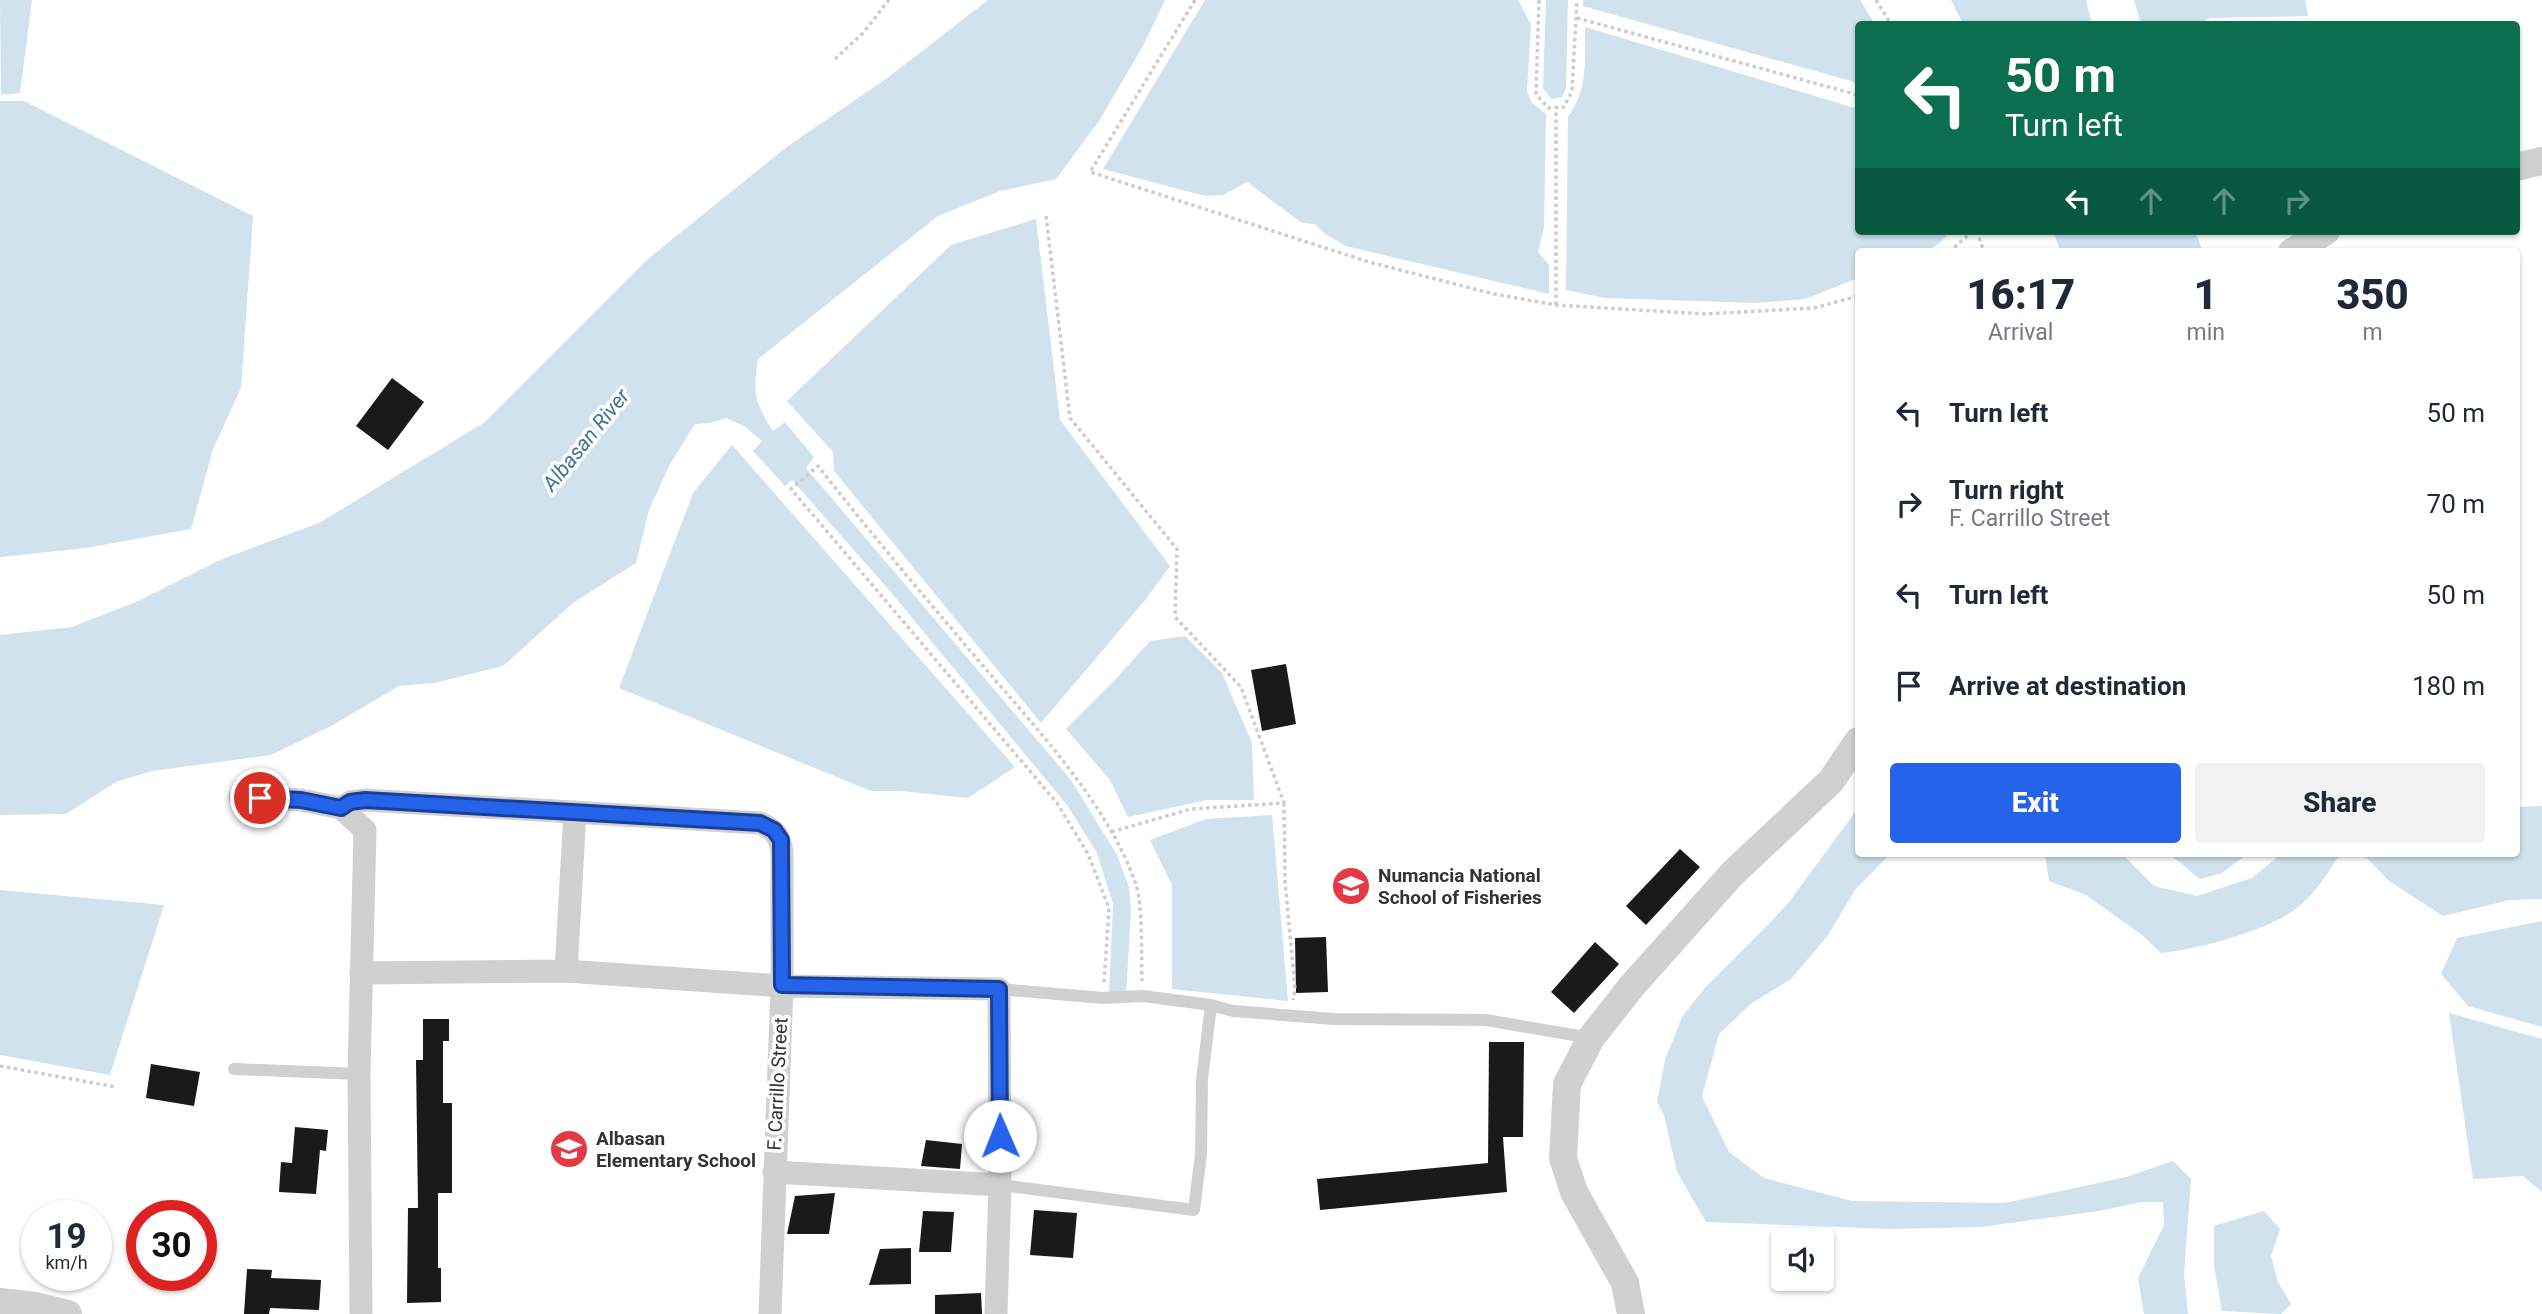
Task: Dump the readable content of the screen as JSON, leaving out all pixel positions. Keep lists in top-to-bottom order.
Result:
{
  "streets": {
    "street": ["F. Carrillo Street"]
  },
  "water": ["Albasan River"],
  "places": {
    "school or university": ["Numancia National School of Fisheries", "Albasan Elementary School"]
  },
  "page": {
    "turn": ["50 m", "Turn left"],
    "eta": [
      "16:17",
      "Arrival",
      "1",
      "min",
      "350",
      "m"
    ],
    "list": [
      {
        "name": "Turn left",
        "value": "50 m"
      },
      {
        "name": "Turn right",
        "note": "F. Carrillo Street",
        "value": "70 m"
      },
      {
        "name": "Turn left",
        "value": "50 m"
      },
      {
        "name": "Arrive at destination",
        "value": "180 m"
      }
    ],
    "buttons": ["Exit", "Share"],
    "speed": "19 km/h",
    "limit": "30"
  }
}
